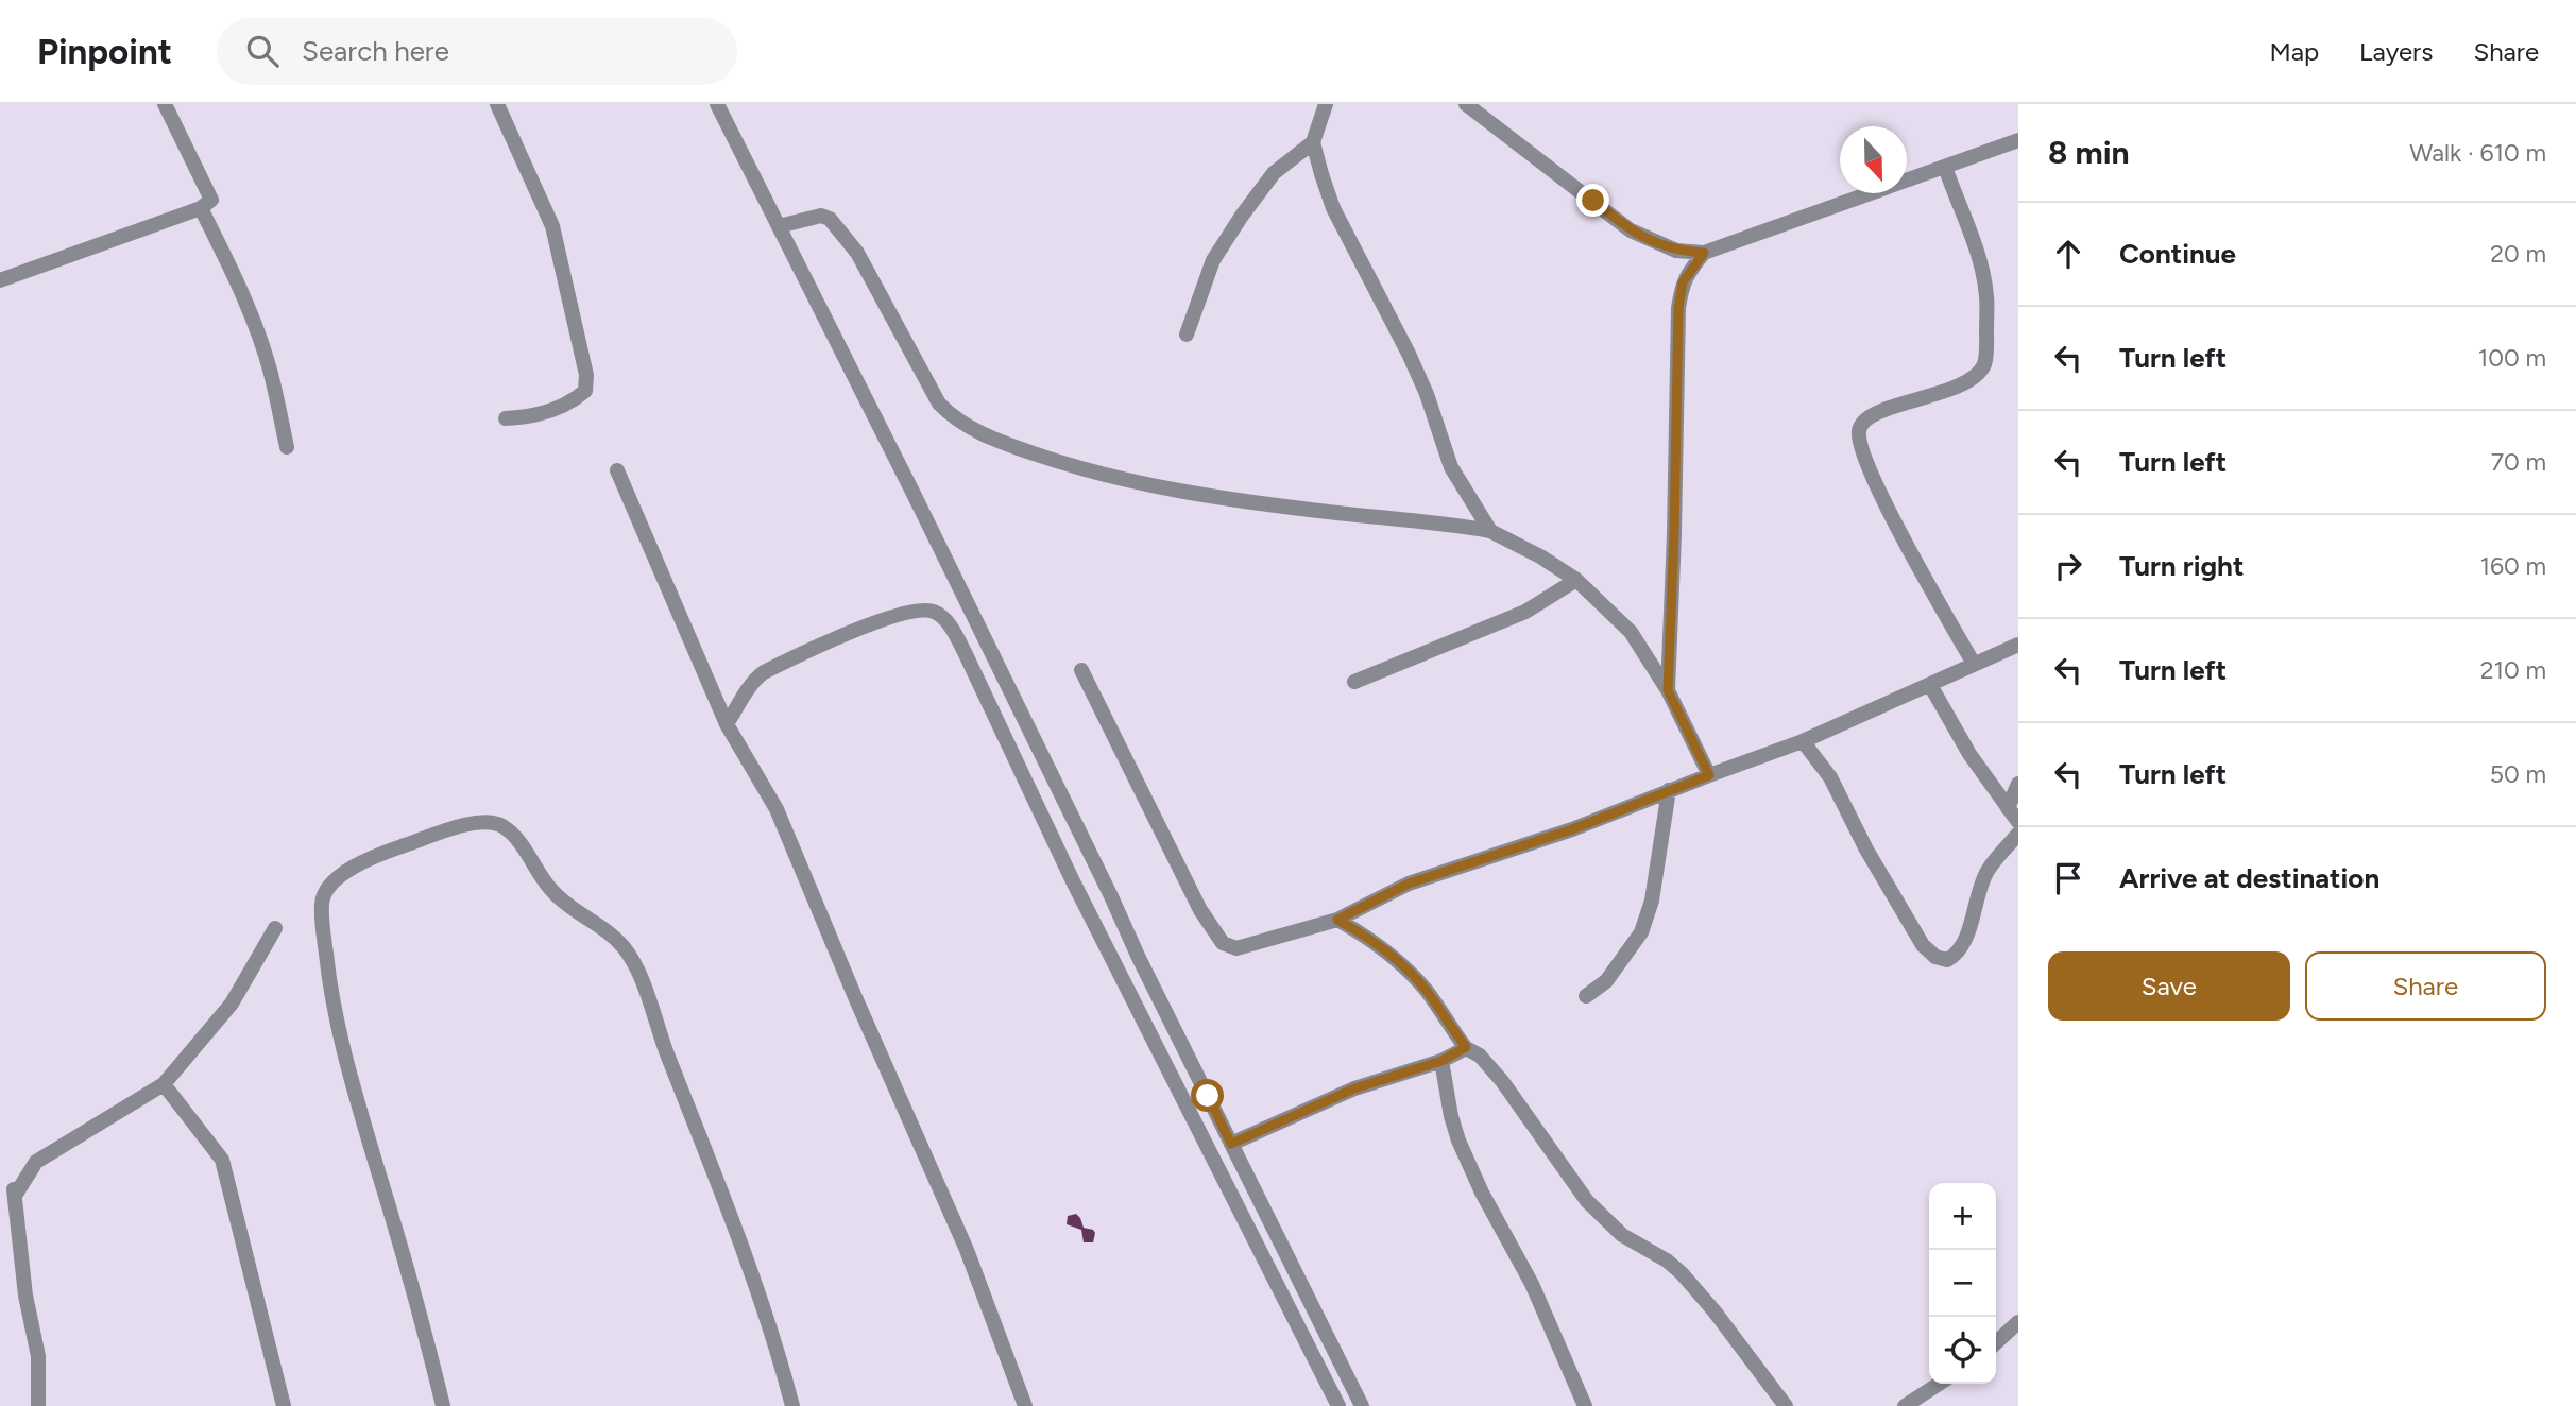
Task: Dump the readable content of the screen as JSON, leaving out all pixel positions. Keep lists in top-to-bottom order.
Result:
{
  "north": "bottom",
  "page": {
    "header": "Pinpoint",
    "search": "Search here",
    "nav": ["Map", "Layers", "Share"],
    "heading": ["8 min", "Walk · 610 m"],
    "list": [
      ["Continue", "20 m"],
      ["Turn left", "100 m"],
      ["Turn left", "70 m"],
      ["Turn right", "160 m"],
      ["Turn left", "210 m"],
      ["Turn left", "50 m"],
      "Arrive at destination"
    ],
    "buttons": ["Save", "Share"],
    "map_buttons": ["+", "−"]
  }
}
